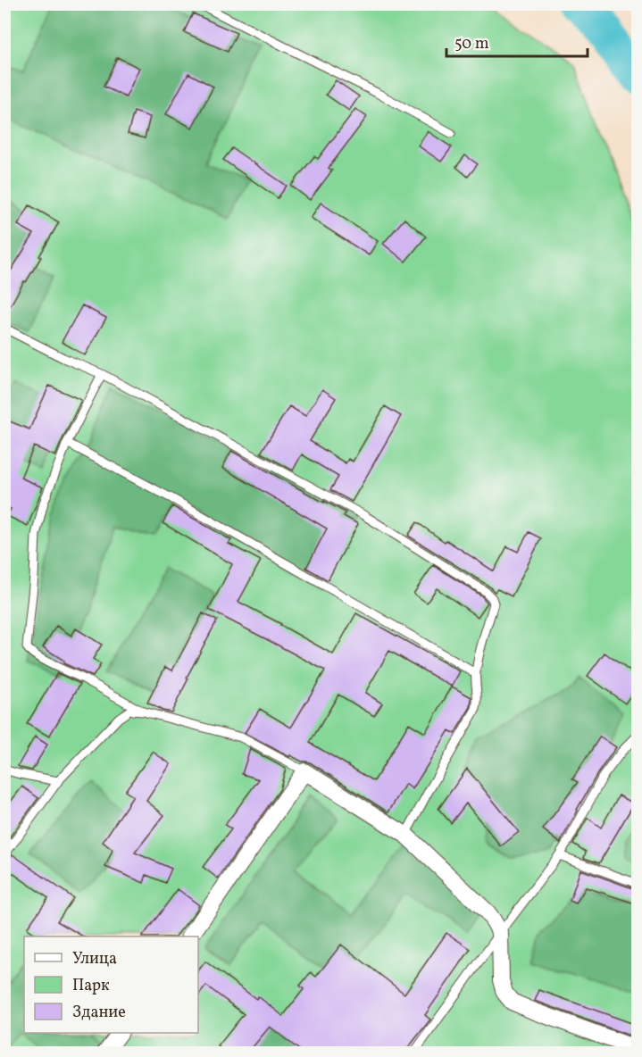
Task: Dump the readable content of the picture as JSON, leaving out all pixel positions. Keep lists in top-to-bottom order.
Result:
{
  "legend": ["Улица", "Парк", "Здание"],
  "scale_bar": "50 m"
}
